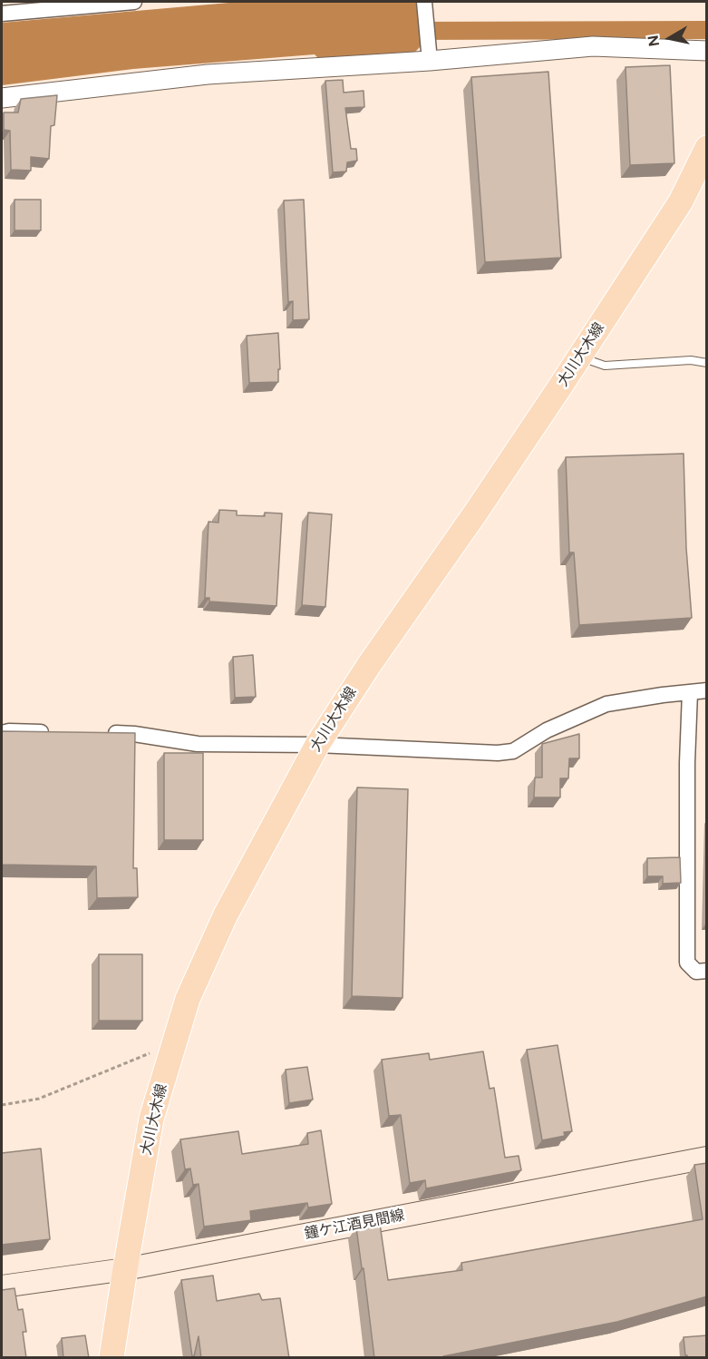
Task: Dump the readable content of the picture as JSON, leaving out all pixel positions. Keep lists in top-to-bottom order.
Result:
{
  "streets": {
    "main road": ["大川大木線", "鐘ケ江酒見間線"]
  },
  "crossings": [
    ["大川大木線", "鐘ケ江酒見間線"]
  ],
  "north": "left"
}
